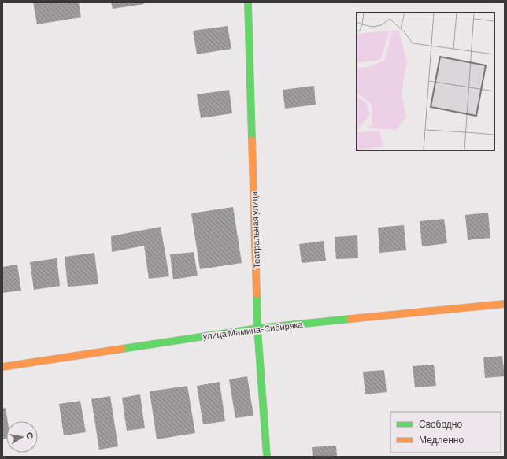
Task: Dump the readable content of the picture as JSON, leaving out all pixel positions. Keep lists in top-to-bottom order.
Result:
{
  "streets": {
    "main road": ["Театральная улица", "улица Мамина-Сибиряка"]
  },
  "crossings": [
    ["Театральная улица", "улица Мамина-Сибиряка"]
  ],
  "legend": ["Свободно", "Медленно"],
  "north": "right"
}
